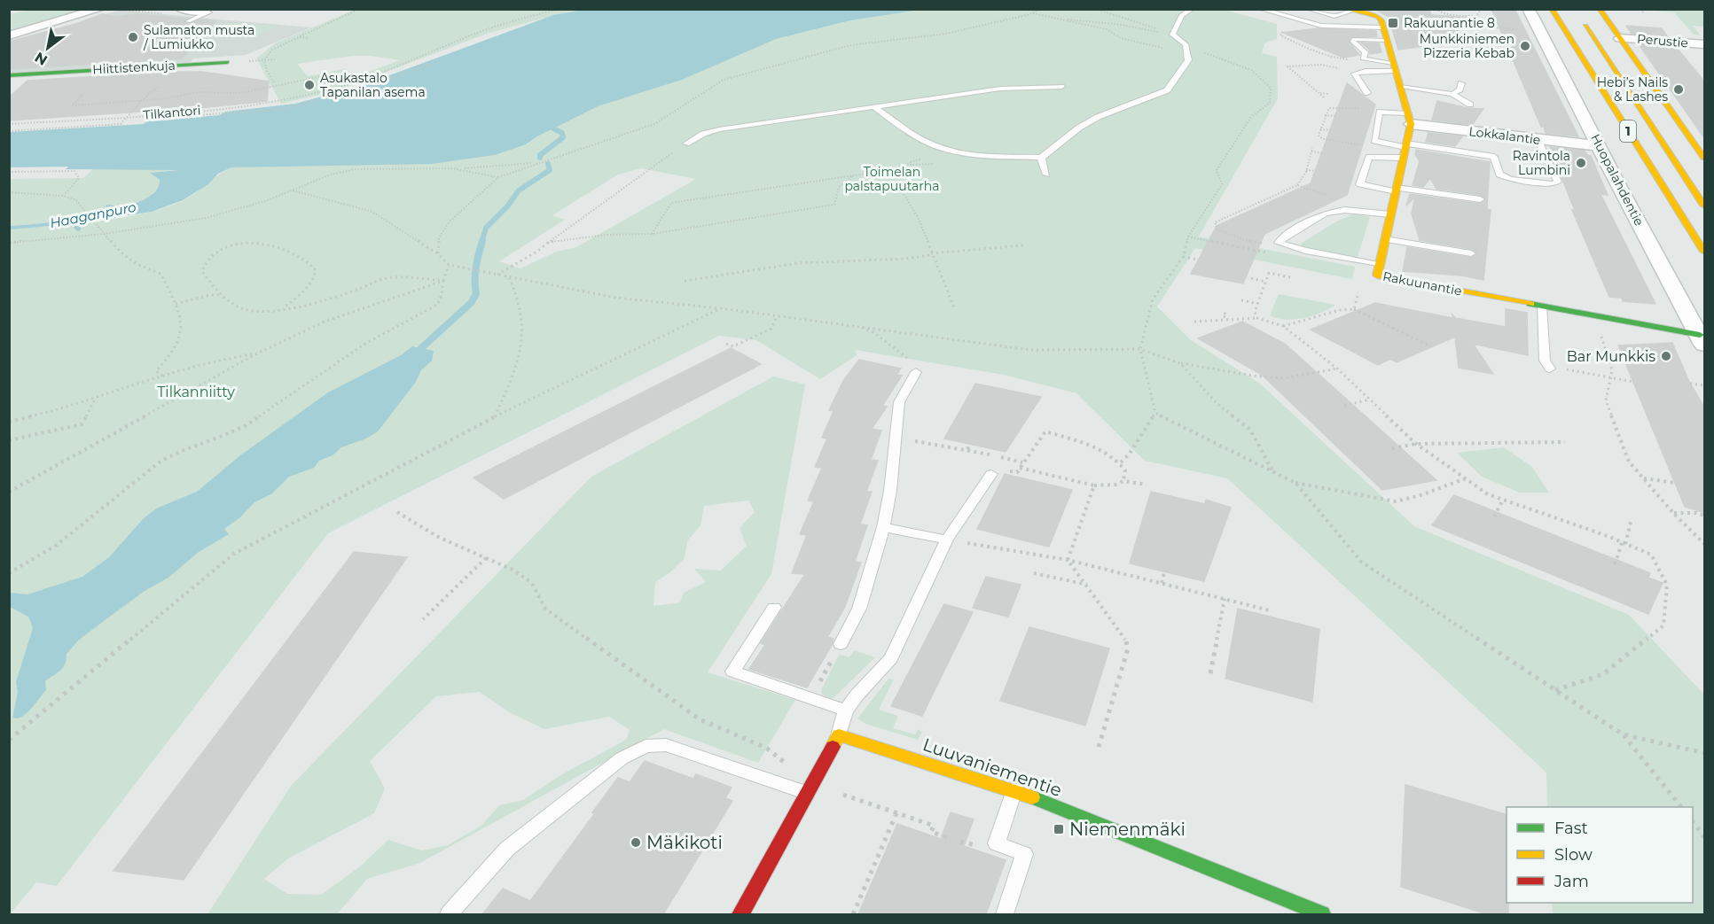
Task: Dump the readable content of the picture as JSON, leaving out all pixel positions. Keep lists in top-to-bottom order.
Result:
{
  "streets": {
    "street": [
      "Perustie",
      "Hiittistenkuja",
      "1",
      "Lokkalantie",
      "Huopalahdentie",
      "Rakuunantie",
      "Luuvaniementie"
    ],
    "path": ["Tilkantori"]
  },
  "crossings": [
    ["Lokkalantie", "Huopalahdentie"],
    ["Lokkalantie", "Rakuunantie"],
    ["Huopalahdentie", "Rakuunantie"]
  ],
  "water": ["Haaganpuro"],
  "parks": ["Toimelan palstapuutarha", "Tilkanniitty"],
  "places": {
    "transit": ["Rakuunantie 8", "Niemenmäki"],
    "other": [
      "Sulamaton musta / Lumiukko",
      "Munkkiniemen Pizzeria Kebab",
      "Asukastalo Tapanilan asema",
      "Hebi’s Nails & Lashes",
      "Ravintola Lumbini",
      "Bar Munkkis",
      "Mäkikoti"
    ]
  },
  "legend": ["Fast", "Slow", "Jam"],
  "north": "bottom left"
}
